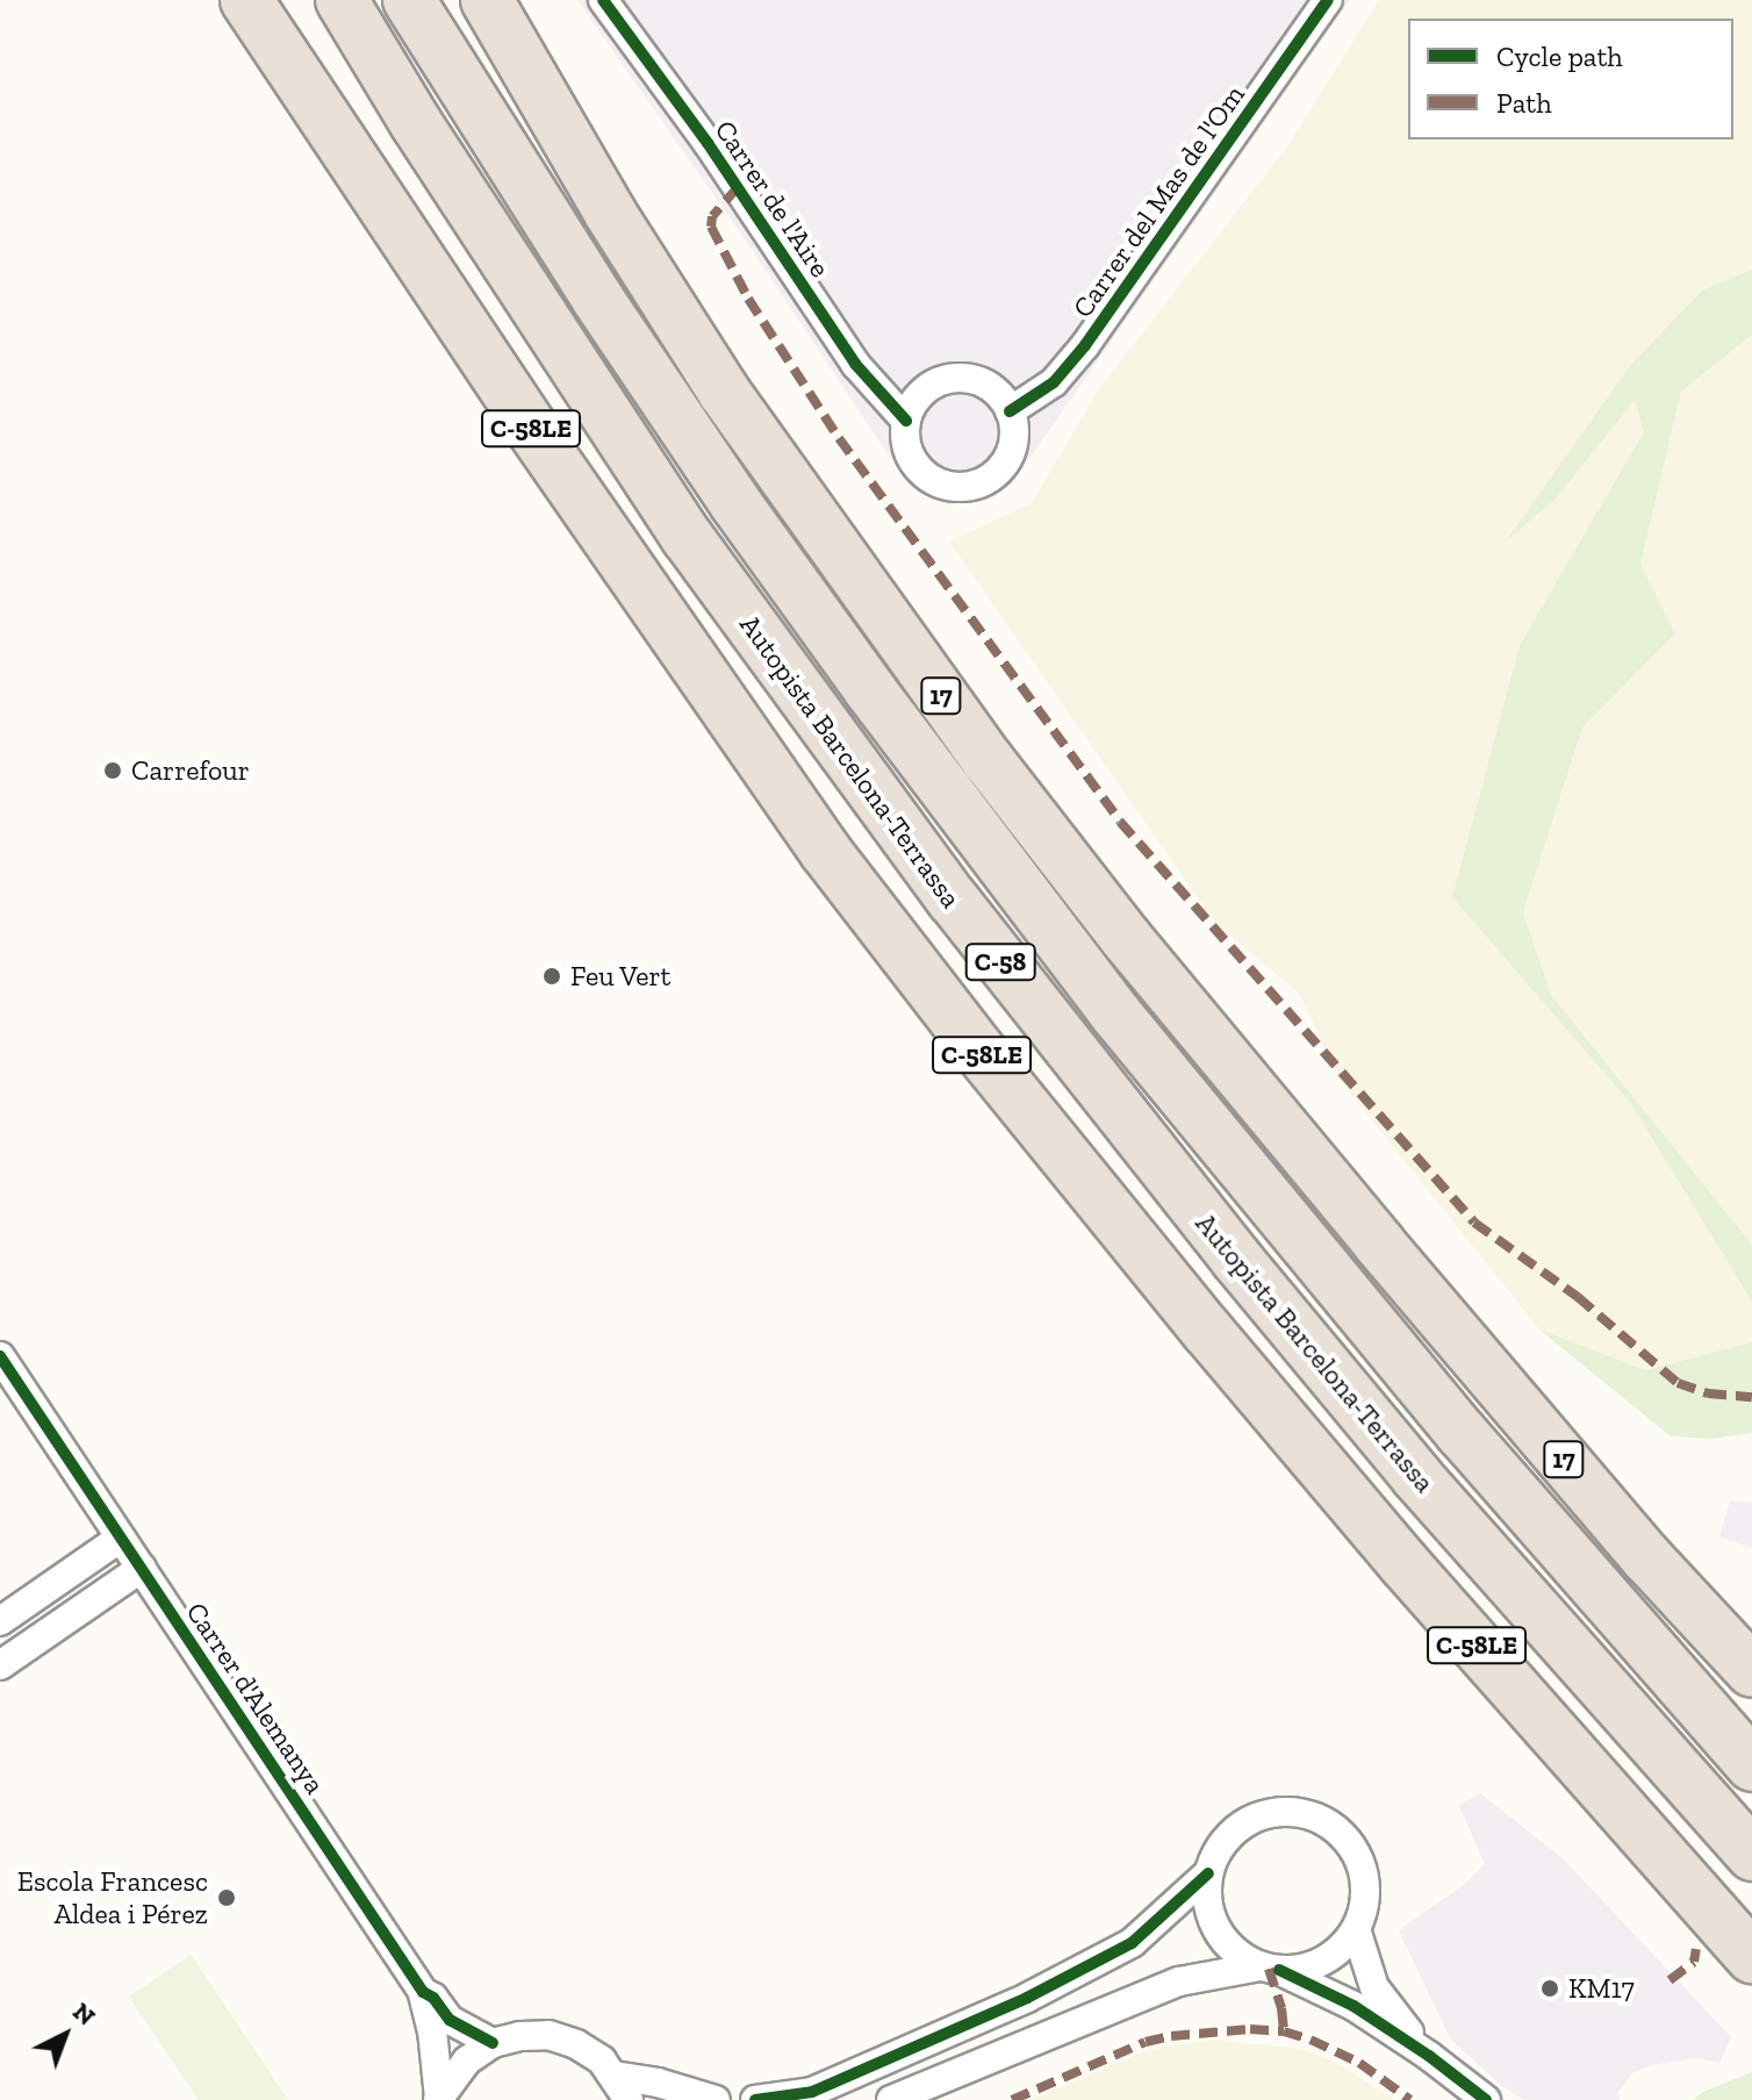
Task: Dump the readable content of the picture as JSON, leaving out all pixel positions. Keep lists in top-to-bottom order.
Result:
{
  "streets": {
    "highway": [
      "C-58LE",
      "17",
      "Autopista Barcelona-Terrassa",
      "C-58"
    ],
    "street": ["Carrer de l'Aire", "Carrer del Mas de l'Om", "Carrer d'Alemanya"]
  },
  "crossings": [
    ["Carrer de l'Aire", "Carrer del Mas de l'Om"]
  ],
  "places": [
    "Carrefour",
    "Feu Vert",
    "Escola Francesc Aldea i Pérez",
    "KM17"
  ],
  "legend": ["Cycle path", "Path"],
  "north": "top right"
}
